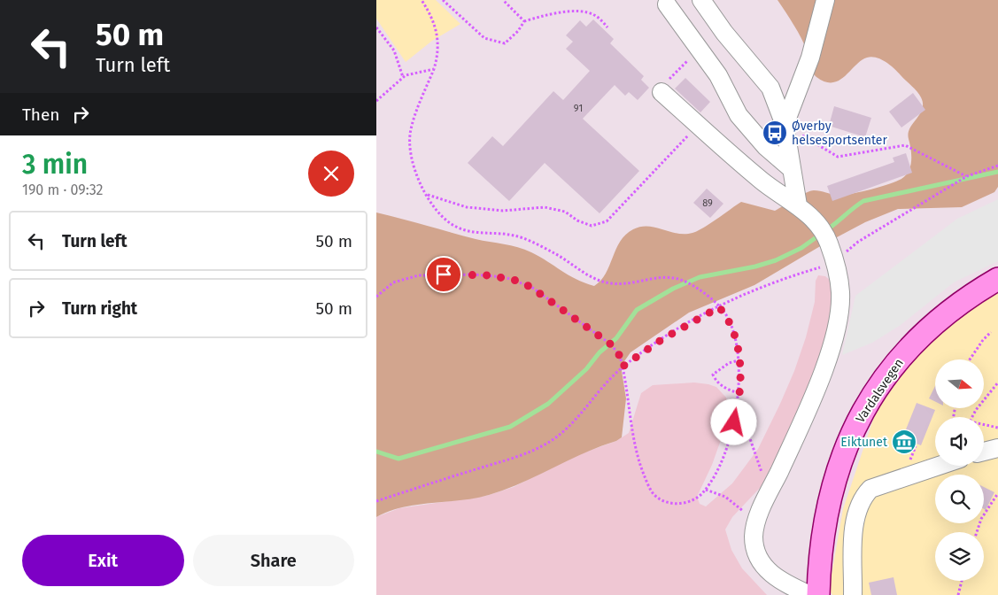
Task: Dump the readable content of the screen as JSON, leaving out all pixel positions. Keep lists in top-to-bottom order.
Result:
{
  "streets": {
    "main road": ["Vardalsvegen"]
  },
  "places": {
    "bus stop": ["Øverby helsesportsenter"],
    "museum": ["Eiktunet"]
  },
  "house_numbers": ["91", "89"],
  "north": "right",
  "page": {
    "turn": ["50 m", "Turn left"],
    "then": "Then",
    "heading": ["3 min", "190 m · 09:32"],
    "list": [
      {
        "name": "Turn left",
        "value": "50 m"
      },
      {
        "name": "Turn right",
        "value": "50 m"
      }
    ],
    "buttons": ["Exit", "Share"]
  }
}
